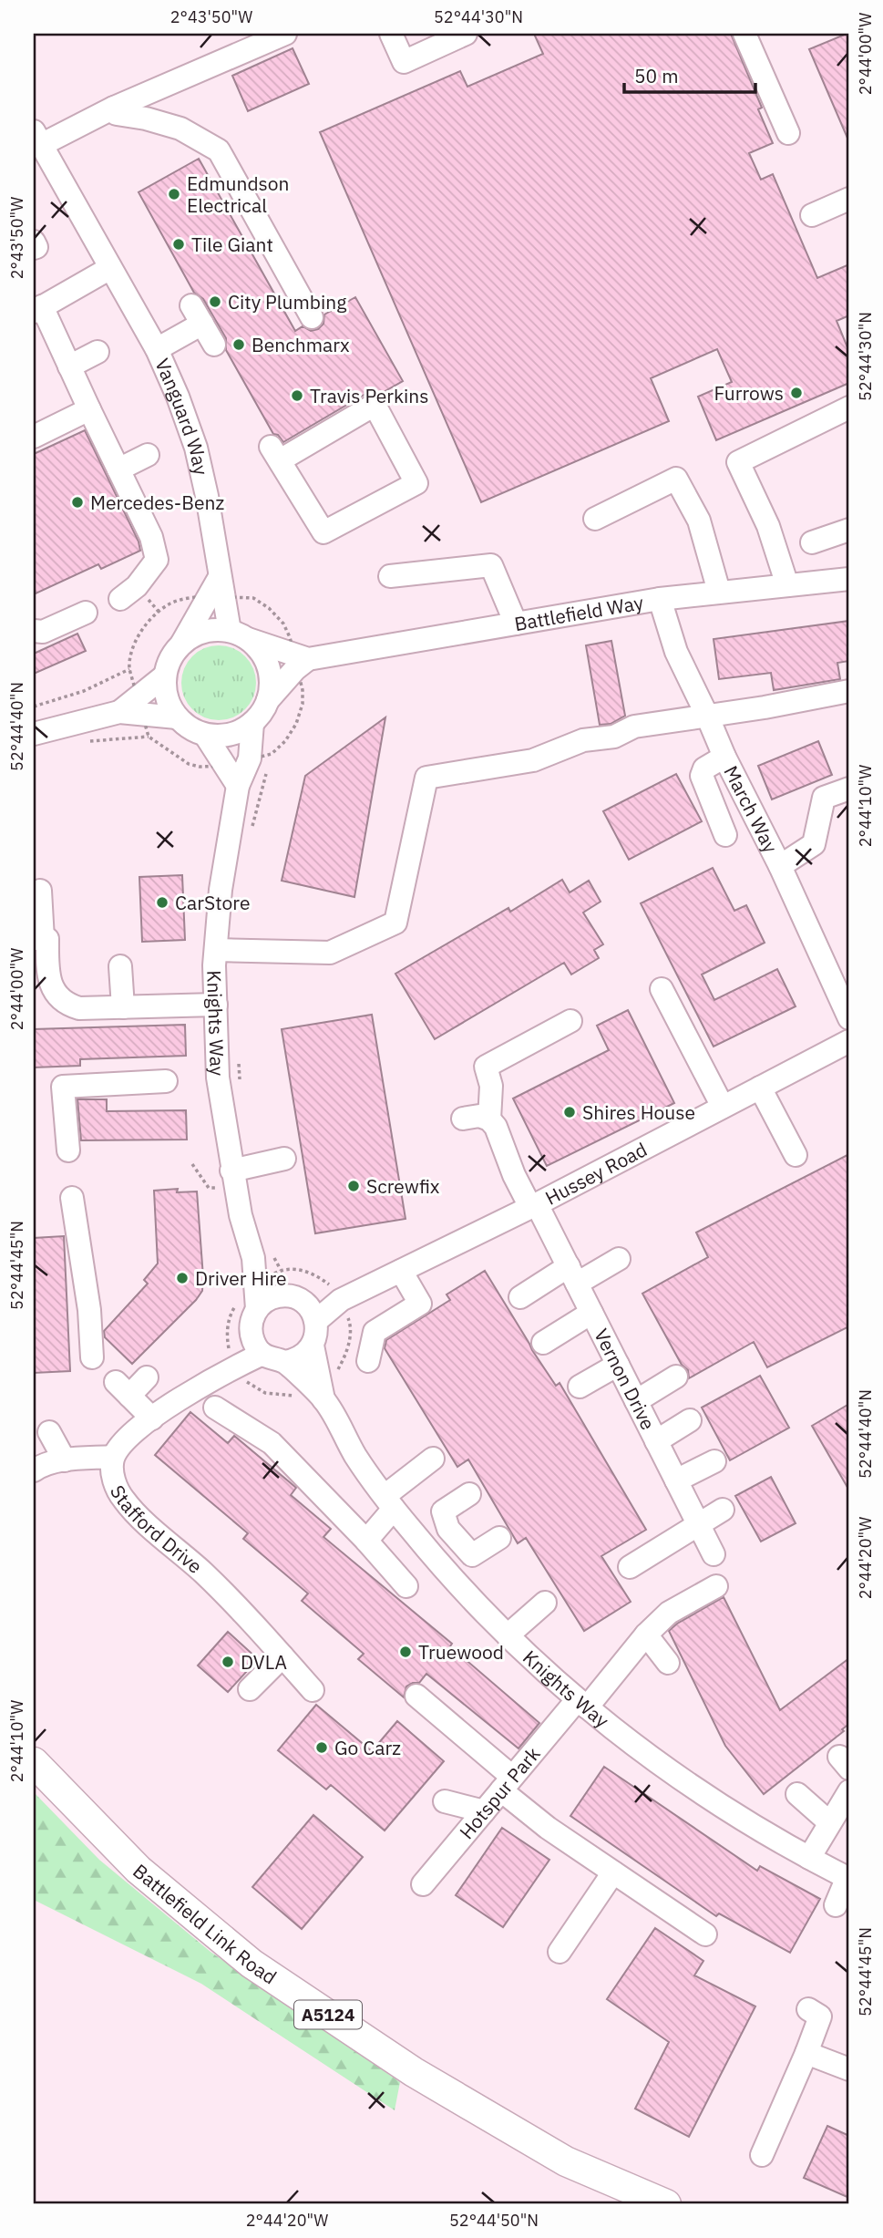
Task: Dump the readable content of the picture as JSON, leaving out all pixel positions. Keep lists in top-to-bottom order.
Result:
{
  "streets": {
    "main road": ["Battlefield Link Road", "A5124"],
    "street": [
      "Vanguard Way",
      "Battlefield Way",
      "March Way",
      "Knights Way",
      "Hussey Road",
      "Vernon Drive",
      "Stafford Drive",
      "Hotspur Park"
    ]
  },
  "crossings": [
    ["Vanguard Way", "Battlefield Way"],
    ["Vanguard Way", "Knights Way"],
    ["Battlefield Way", "March Way"],
    ["Battlefield Way", "Knights Way"],
    ["Knights Way", "Hussey Road"],
    ["Knights Way", "Stafford Drive"],
    ["Knights Way", "Hotspur Park"],
    ["Hussey Road", "Vernon Drive"],
    ["Hussey Road", "Stafford Drive"]
  ],
  "places": [
    "Edmundson Electrical",
    "Tile Giant",
    "City Plumbing",
    "Benchmarx",
    "Furrows",
    "Travis Perkins",
    "Mercedes-Benz",
    "CarStore",
    "Shires House",
    "Screwfix",
    "Driver Hire",
    "Truewood",
    "DVLA",
    "Go Carz"
  ],
  "scale_bar": "50 m",
  "coordinates": [
    "2°43'50\"W",
    "52°44'30\"N",
    "2°44'00\"W",
    "52°44'40\"N",
    "2°44'10\"W",
    "52°44'45\"N",
    "2°44'20\"W",
    "52°44'50\"N"
  ]
}
